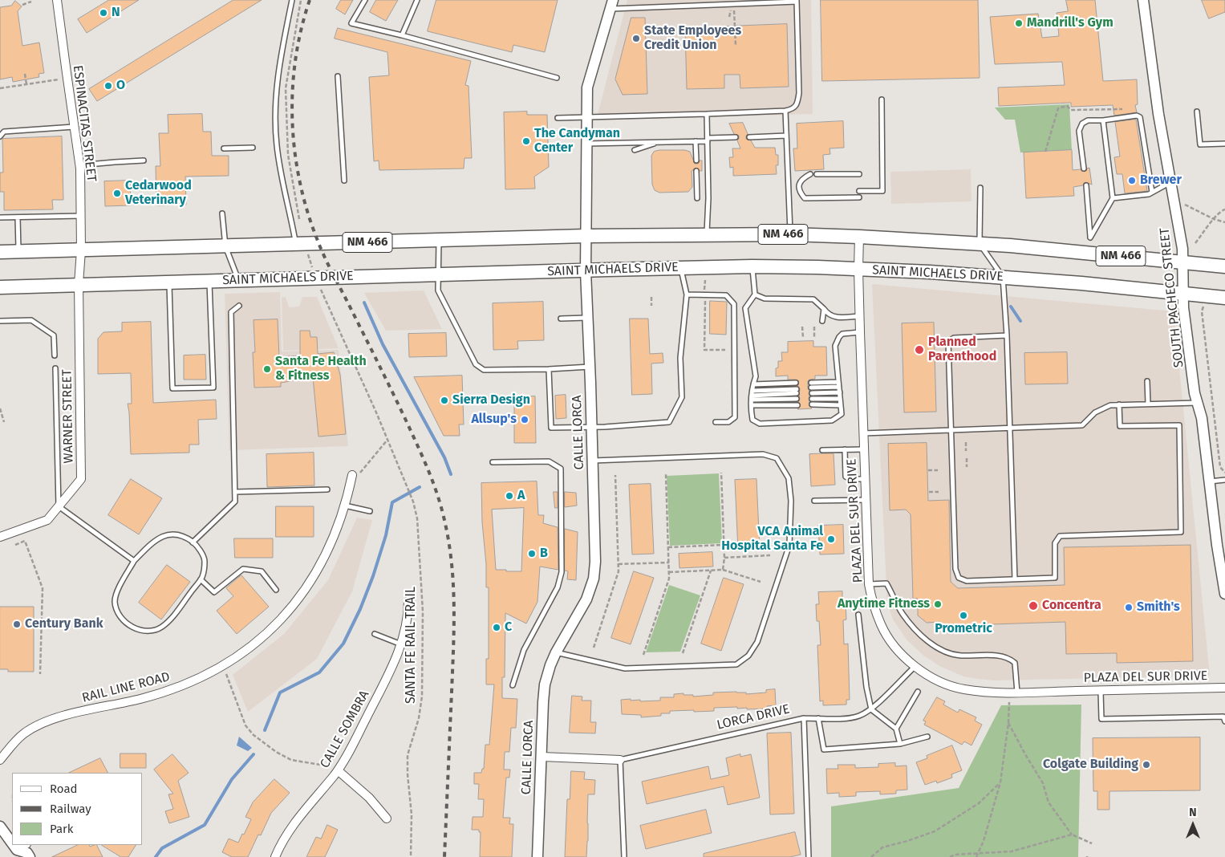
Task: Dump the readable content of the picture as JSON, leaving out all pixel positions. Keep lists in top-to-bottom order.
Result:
{
  "streets": {
    "main road": ["NM 466", "SAINT MICHAELS DRIVE"],
    "street": [
      "ESPINACITAS STREET",
      "SOUTH PACHECO STREET",
      "WARNER STREET",
      "CALLE LORCA",
      "PLAZA DEL SUR DRIVE",
      "RAIL LINE ROAD",
      "LORCA DRIVE",
      "CALLE SOMBRA"
    ],
    "path": ["SANTA FE RAIL TRAIL"]
  },
  "crossings": [
    ["ESPINACITAS STREET", "NM 466"],
    ["ESPINACITAS STREET", "WARNER STREET"],
    ["NM 466", "SOUTH PACHECO STREET"],
    ["NM 466", "WARNER STREET"],
    ["NM 466", "CALLE LORCA"],
    ["NM 466", "PLAZA DEL SUR DRIVE"],
    ["SAINT MICHAELS DRIVE", "SOUTH PACHECO STREET"],
    ["SAINT MICHAELS DRIVE", "WARNER STREET"],
    ["SAINT MICHAELS DRIVE", "CALLE LORCA"],
    ["SAINT MICHAELS DRIVE", "PLAZA DEL SUR DRIVE"],
    ["CALLE LORCA", "LORCA DRIVE"]
  ],
  "places": [
    "N",
    "Mandrill's Gym",
    "State Employees Credit Union",
    "O",
    "The Candyman Center",
    "Brewer",
    "Cedarwood Veterinary",
    "Planned Parenthood",
    "Santa Fe Health & Fitness",
    "Sierra Design",
    "Allsup's",
    "A",
    "VCA Animal Hospital Santa Fe",
    "B",
    "Anytime Fitness",
    "Concentra",
    "Smith's",
    "Prometric",
    "Century Bank",
    "C",
    "Colgate Building"
  ],
  "legend": ["Road", "Railway", "Park"],
  "north": "top"
}
